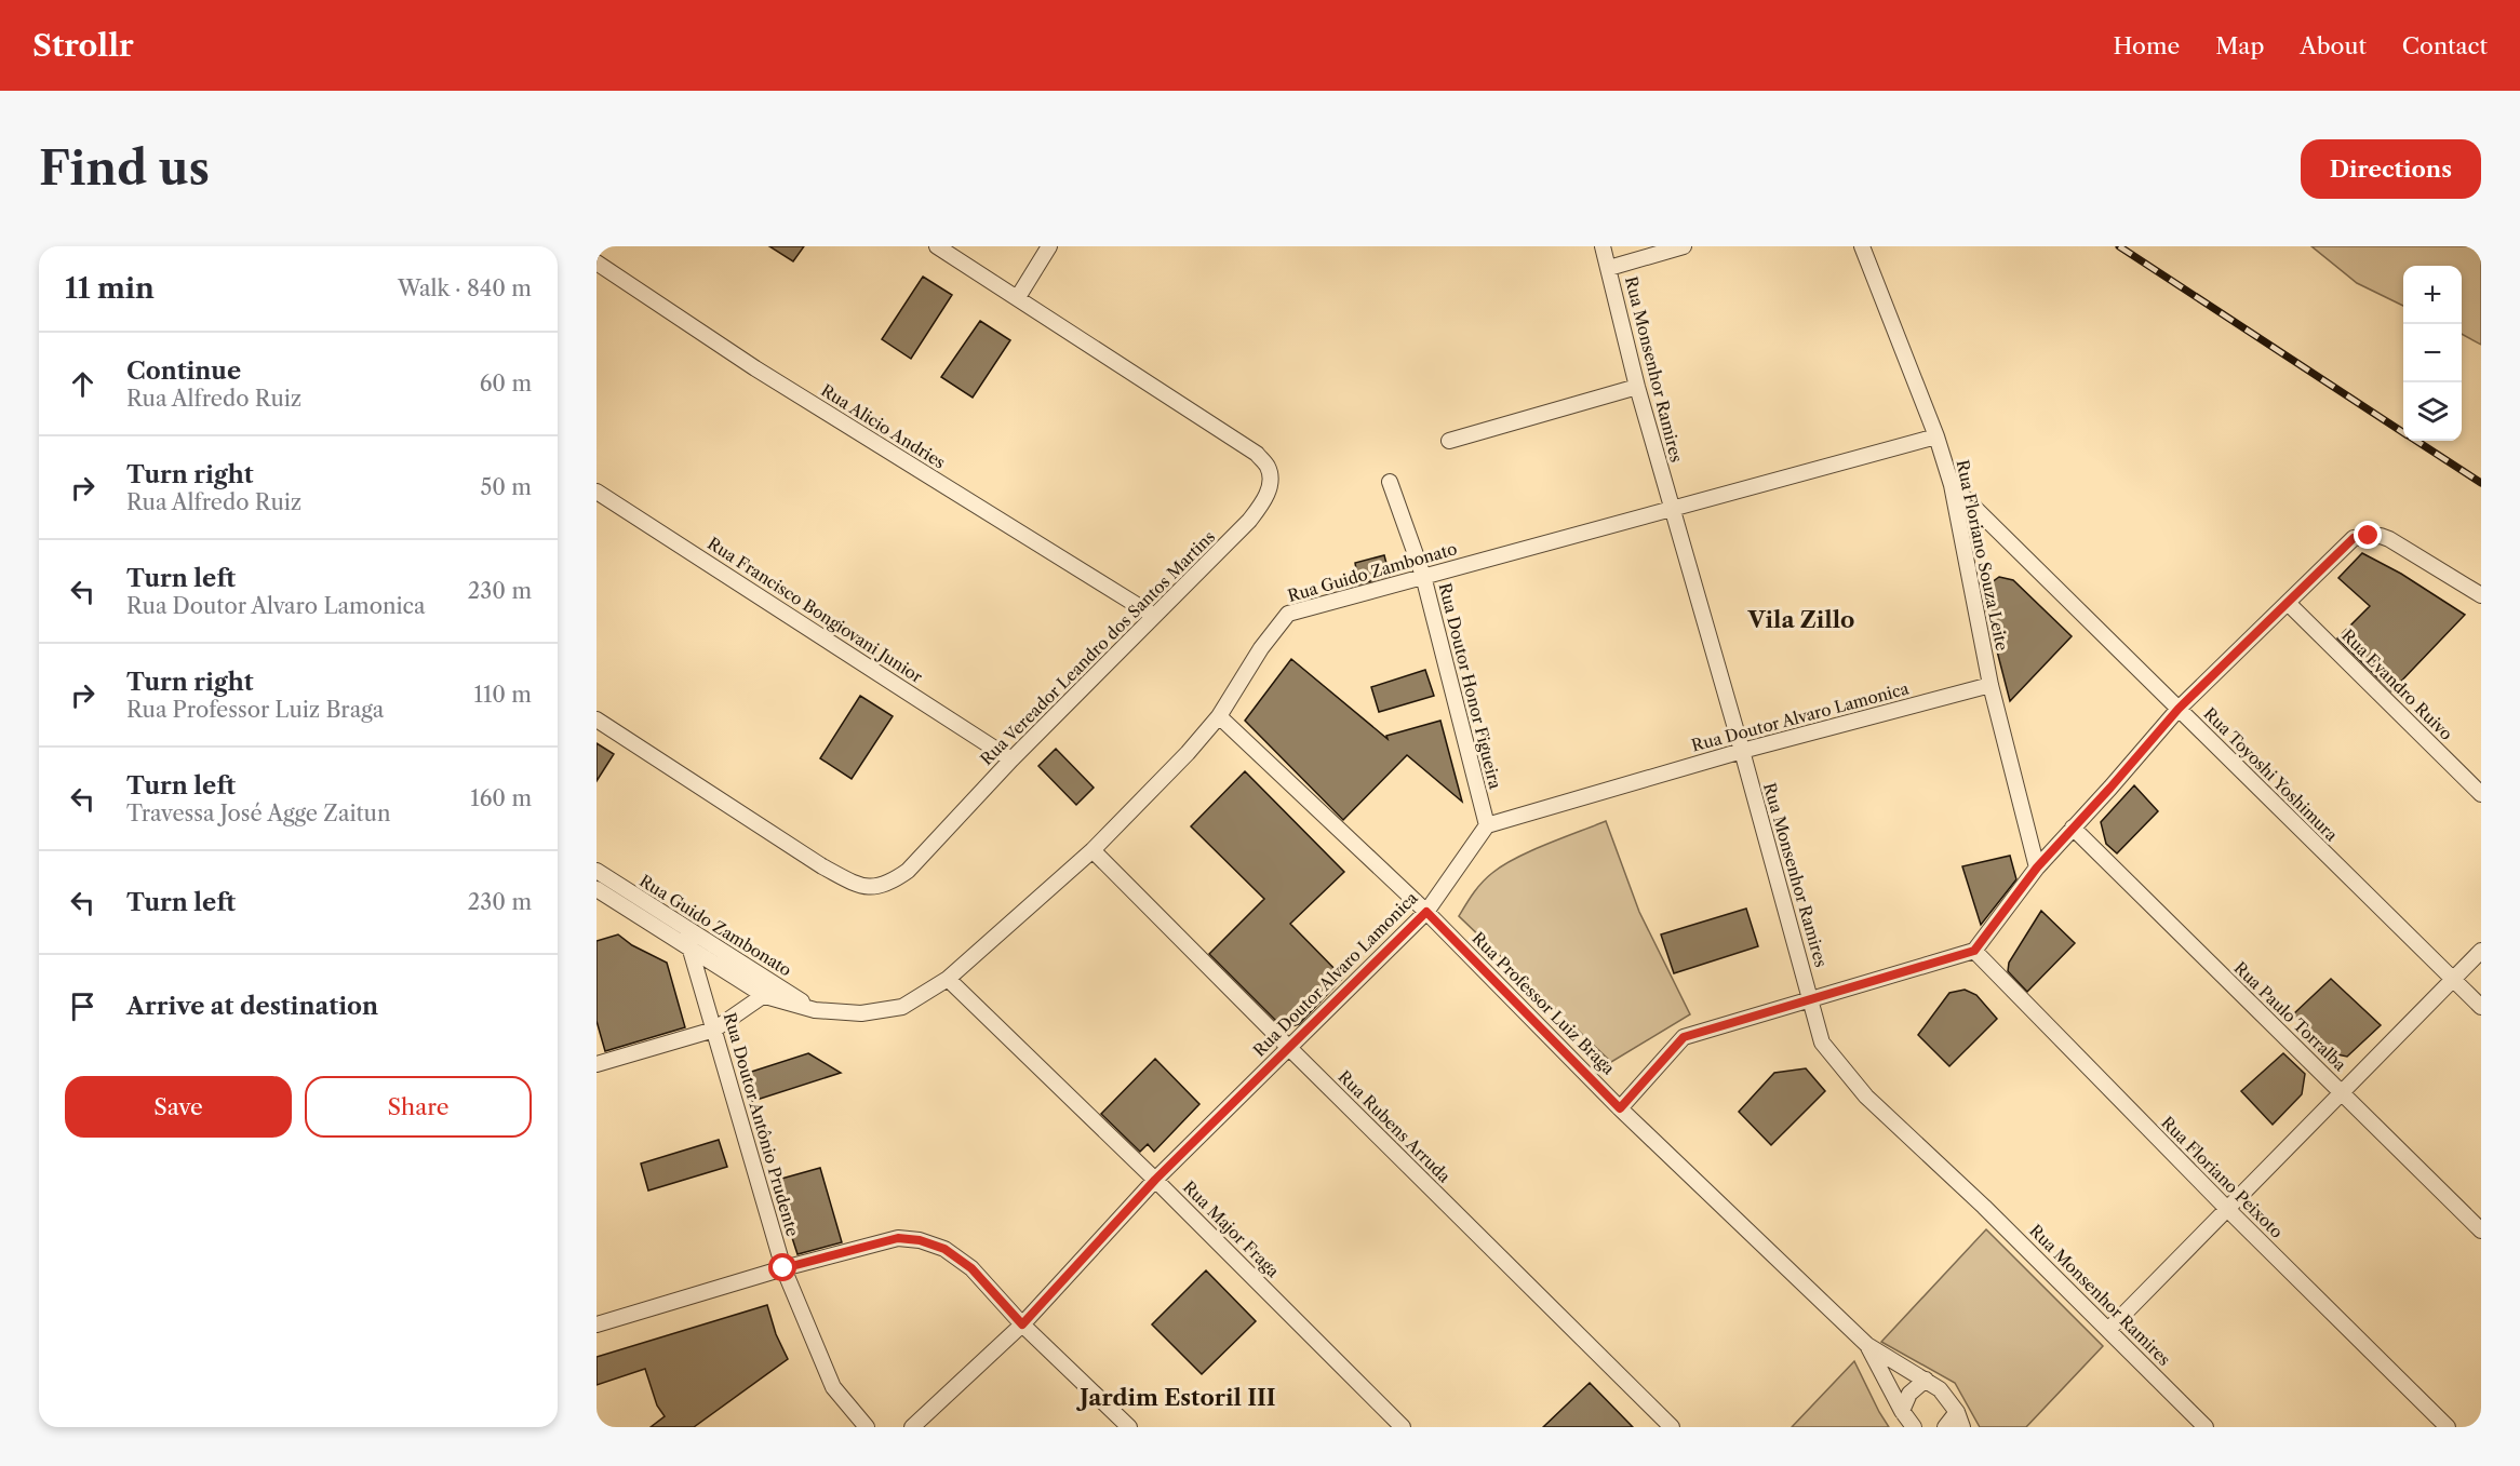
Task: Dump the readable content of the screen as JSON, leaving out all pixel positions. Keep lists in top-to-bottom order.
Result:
{
  "streets": {
    "street": [
      "Rua Monsenhor Ramires",
      "Rua Alicio Andries",
      "Rua Floriano Souza Leite",
      "Rua Guido Zambonato",
      "Rua Francisco Bongiovani Junior",
      "Rua Vereador Leandro dos Santos Martins",
      "Rua Evandro Ruivo",
      "Rua Doutor Honor Figueira",
      "Rua Doutor Alvaro Lamonica",
      "Rua Toyoshi Yoshimura",
      "Rua Professor Luiz Braga",
      "Rua Paulo Torralba",
      "Rua Doutor Antônio Prudente",
      "Rua Rubens Arruda",
      "Rua Floriano Peixoto",
      "Rua Major Fraga"
    ]
  },
  "crossings": [
    ["Rua Monsenhor Ramires", "Rua Guido Zambonato"],
    ["Rua Monsenhor Ramires", "Rua Doutor Alvaro Lamonica"],
    ["Rua Alicio Andries", "Rua Vereador Leandro dos Santos Martins"],
    ["Rua Floriano Souza Leite", "Rua Guido Zambonato"],
    ["Rua Floriano Souza Leite", "Rua Doutor Alvaro Lamonica"],
    ["Rua Floriano Souza Leite", "Rua Toyoshi Yoshimura"],
    ["Rua Guido Zambonato", "Rua Doutor Honor Figueira"],
    ["Rua Guido Zambonato", "Rua Professor Luiz Braga"],
    ["Rua Guido Zambonato", "Rua Doutor Antônio Prudente"],
    ["Rua Guido Zambonato", "Rua Rubens Arruda"],
    ["Rua Guido Zambonato", "Rua Major Fraga"],
    ["Rua Francisco Bongiovani Junior", "Rua Vereador Leandro dos Santos Martins"],
    ["Rua Doutor Honor Figueira", "Rua Doutor Alvaro Lamonica"],
    ["Rua Doutor Alvaro Lamonica", "Rua Professor Luiz Braga"],
    ["Rua Doutor Alvaro Lamonica", "Rua Rubens Arruda"],
    ["Rua Doutor Alvaro Lamonica", "Rua Major Fraga"]
  ],
  "districts": ["Vila Zillo", "Jardim Estoril III"],
  "page": {
    "header": "Strollr",
    "nav": [
      "Home",
      "Map",
      "About",
      "Contact"
    ],
    "buttons": [
      "Directions",
      ["Save", "Share"]
    ],
    "title": "Find us",
    "heading": ["11 min", "Walk · 840 m"],
    "map_buttons": ["+", "−"],
    "list": [
      ["Continue", "Rua Alfredo Ruiz", "60 m"],
      ["Turn right", "Rua Alfredo Ruiz", "50 m"],
      ["Turn left", "Rua Doutor Alvaro Lamonica", "230 m"],
      ["Turn right", "Rua Professor Luiz Braga", "110 m"],
      ["Turn left", "Travessa José Agge Zaitun", "160 m"],
      ["Turn left", "230 m"],
      "Arrive at destination"
    ]
  }
}
